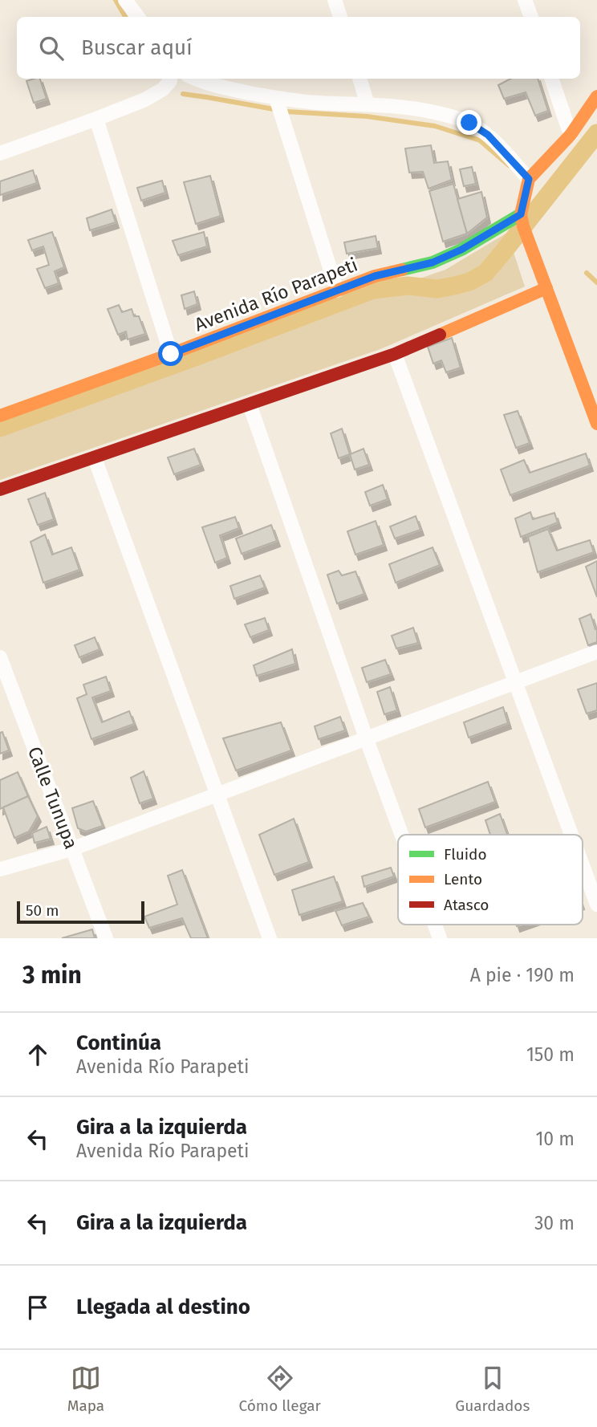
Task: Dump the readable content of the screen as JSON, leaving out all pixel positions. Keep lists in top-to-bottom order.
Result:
{
  "streets": {
    "main road": ["Avenida Río Parapeti"],
    "street": ["Calle Tunupa"]
  },
  "legend": ["Fluido", "Lento", "Atasco"],
  "scale_bar": "50 m",
  "page": {
    "search": "Buscar aquí",
    "scale": "50 m",
    "heading": ["3 min", "A pie · 190 m"],
    "list": [
      ["Continúa", "Avenida Río Parapeti", "150 m"],
      ["Gira a la izquierda", "Avenida Río Parapeti", "10 m"],
      ["Gira a la izquierda", "30 m"],
      "Llegada al destino"
    ],
    "nav": ["Mapa", "Cómo llegar", "Guardados"]
  }
}
